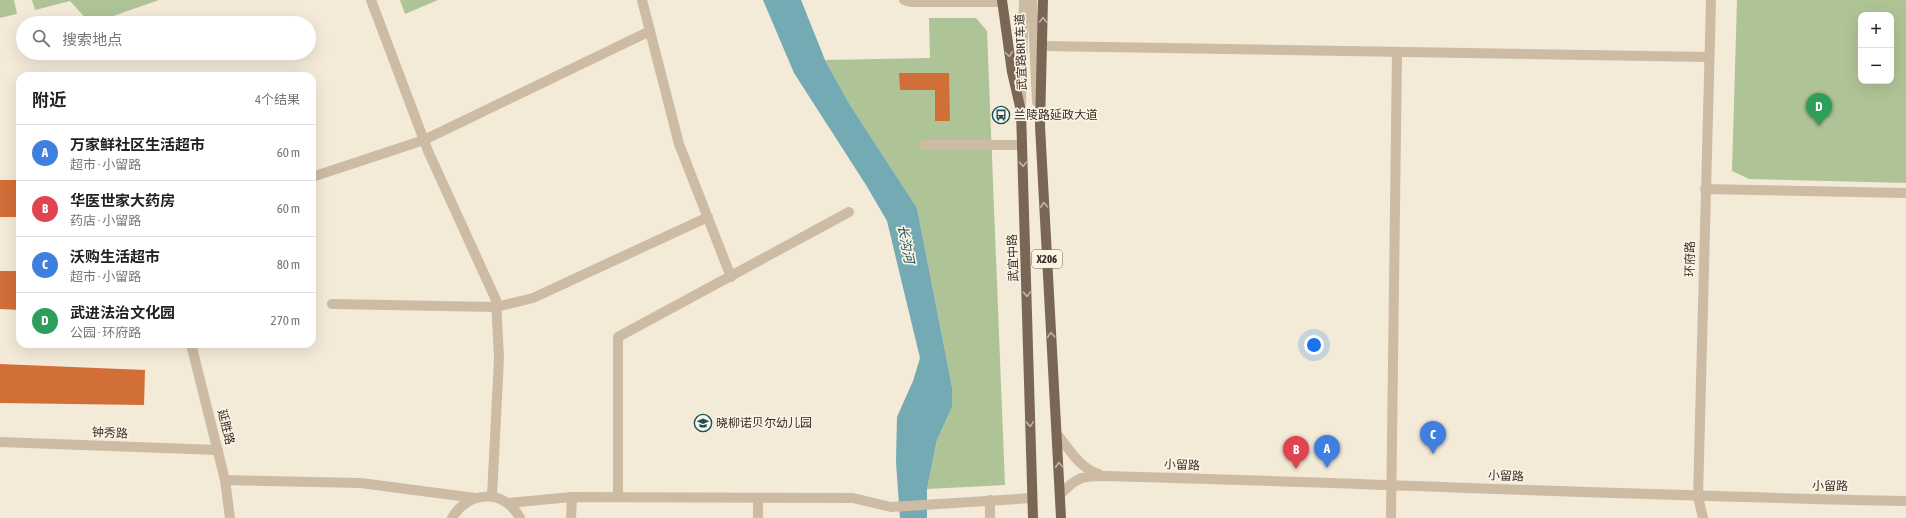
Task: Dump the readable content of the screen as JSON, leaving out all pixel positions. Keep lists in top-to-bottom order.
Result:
{
  "streets": {
    "main road": ["武宜中路", "X206"],
    "street": [
      "武宜路BRT车道",
      "环府路",
      "延胜路",
      "钟秀路",
      "小留路"
    ]
  },
  "crossings": [
    ["武宜路BRT车道", "武宜中路"],
    ["武宜路BRT车道", "X206"],
    ["X206", "小留路"],
    ["环府路", "小留路"],
    ["延胜路", "钟秀路"]
  ],
  "water": ["长沟河"],
  "places": {
    "bus stop": ["兰陵路延政大道"],
    "school or university": ["晓柳诺贝尔幼儿园"]
  },
  "page": {
    "map_buttons": ["+", "−"],
    "search": "搜索地点",
    "heading": ["附近", "4个结果"],
    "pins": [
      "D",
      "C",
      "A",
      "B"
    ],
    "list": [
      {
        "mark": "A",
        "name": "万家鲜社区生活超市",
        "note": "超市 · 小留路",
        "value": "60 m"
      },
      {
        "mark": "B",
        "name": "华医世家大药房",
        "note": "药店 · 小留路",
        "value": "60 m"
      },
      {
        "mark": "C",
        "name": "沃购生活超市",
        "note": "超市 · 小留路",
        "value": "80 m"
      },
      {
        "mark": "D",
        "name": "武进法治文化园",
        "note": "公园 · 环府路",
        "value": "270 m"
      }
    ]
  }
}
